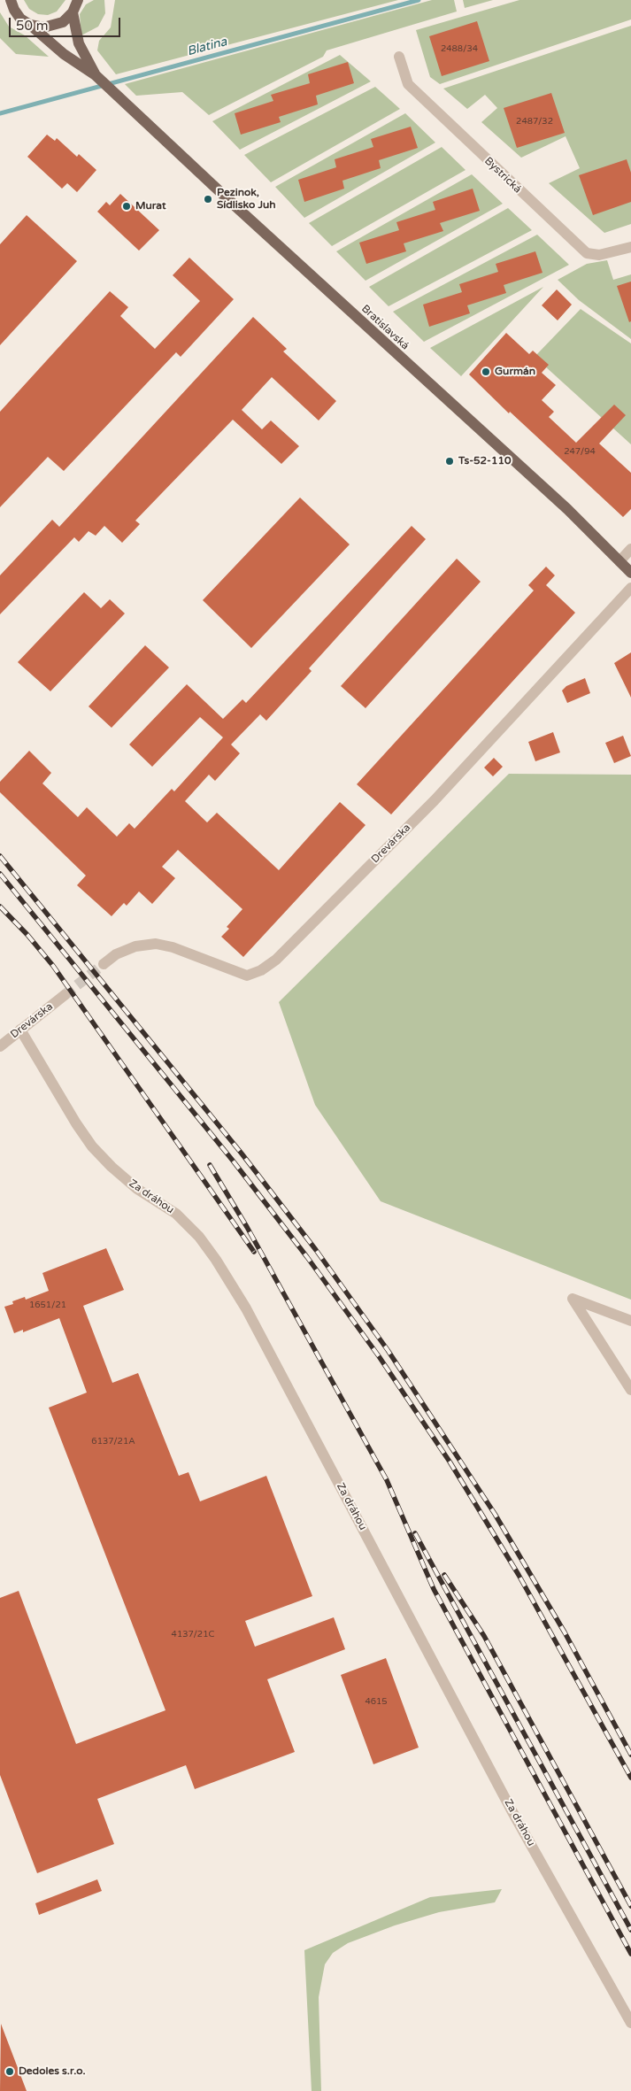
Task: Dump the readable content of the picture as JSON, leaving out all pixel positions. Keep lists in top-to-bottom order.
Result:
{
  "streets": {
    "main road": ["Bratislavská"],
    "street": ["Bystrická", "Drevárska", "Za dráhou"]
  },
  "crossings": [
    ["Drevárska", "Za dráhou"]
  ],
  "water": ["Blatina"],
  "places": [
    "Pezinok, Sídlisko Juh",
    "Murat",
    "Gurmán",
    "Ts-52-110",
    "Dedoles s.r.o."
  ],
  "house_numbers": [
    "2488/34",
    "2487/32",
    "247/94",
    "1651/21",
    "6137/21A",
    "4137/21C",
    "4615"
  ],
  "scale_bar": "50 m"
}
